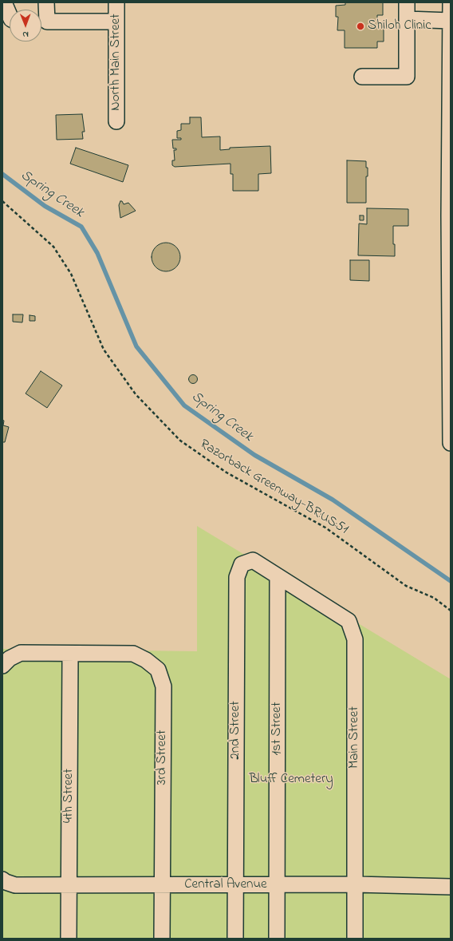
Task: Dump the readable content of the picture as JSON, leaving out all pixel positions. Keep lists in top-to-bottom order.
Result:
{
  "streets": {
    "street": [
      "North Main Street",
      "1st Street",
      "2nd Street",
      "Main Street",
      "3rd Street",
      "4th Street",
      "Central Avenue"
    ],
    "path": ["Razorback Greenway-BR:US:51"]
  },
  "crossings": [
    ["1st Street", "2nd Street"],
    ["1st Street", "Main Street"],
    ["1st Street", "Central Avenue"],
    ["2nd Street", "Main Street"],
    ["2nd Street", "Central Avenue"],
    ["Main Street", "Central Avenue"],
    ["3rd Street", "4th Street"],
    ["3rd Street", "Central Avenue"],
    ["4th Street", "Central Avenue"]
  ],
  "water": ["Spring Creek"],
  "parks": ["Bluff Cemetery"],
  "places": ["Shiloh Clinic"],
  "north": "bottom"
}
